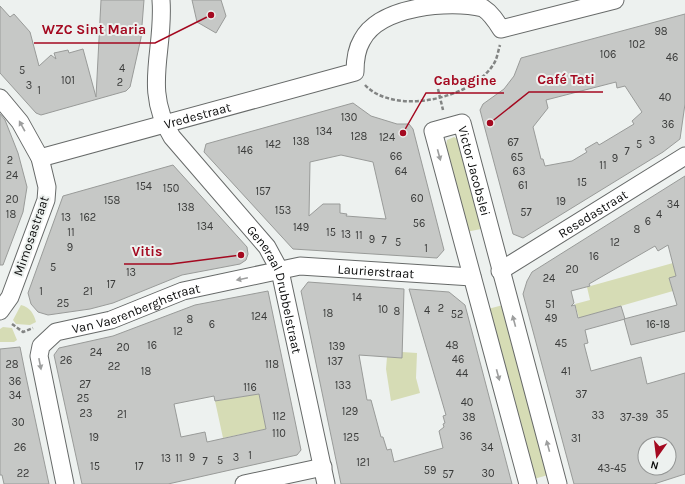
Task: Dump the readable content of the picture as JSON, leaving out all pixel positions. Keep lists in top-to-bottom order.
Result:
{
  "streets": {
    "street": [
      "Vredestraat",
      "Victor Jacobslei",
      "Resedastraat",
      "Mimosastraat",
      "Laurierstraat",
      "Generaal Drubbelstraat",
      "Van Vaerenberghstraat"
    ]
  },
  "crossings": [
    ["Vredestraat", "Mimosastraat"],
    ["Vredestraat", "Generaal Drubbelstraat"],
    ["Victor Jacobslei", "Resedastraat"],
    ["Victor Jacobslei", "Laurierstraat"],
    ["Mimosastraat", "Van Vaerenberghstraat"],
    ["Laurierstraat", "Generaal Drubbelstraat"],
    ["Laurierstraat", "Van Vaerenberghstraat"],
    ["Generaal Drubbelstraat", "Van Vaerenberghstraat"]
  ],
  "one_way": ["Van Vaerenberghstraat"],
  "places": [
    "WZC Sint Maria",
    "Café Tati",
    "Cabagine",
    "Vitis"
  ],
  "house_numbers": [
    "98",
    "102",
    "106",
    "46",
    "4",
    "5",
    "101",
    "2",
    "3",
    "1",
    "40",
    "130",
    "36",
    "134",
    "128",
    "124",
    "3",
    "138",
    "67",
    "142",
    "5",
    "146",
    "7",
    "66",
    "65",
    "9",
    "2",
    "11",
    "64",
    "63",
    "24",
    "15",
    "61",
    "154",
    "150",
    "157",
    "60",
    "20",
    "158",
    "19",
    "34",
    "138",
    "153",
    "57",
    "18",
    "4",
    "13",
    "162",
    "6",
    "56",
    "134",
    "149",
    "8",
    "11",
    "15",
    "13",
    "11",
    "9",
    "7",
    "5",
    "12",
    "9",
    "1",
    "16",
    "5",
    "20",
    "13",
    "24",
    "17",
    "1",
    "21",
    "14",
    "25",
    "51",
    "2",
    "10",
    "4",
    "8",
    "18",
    "52",
    "124",
    "49",
    "8",
    "6",
    "16-18",
    "12",
    "45",
    "16",
    "48",
    "139",
    "20",
    "24",
    "46",
    "26",
    "137",
    "28",
    "118",
    "22",
    "18",
    "41",
    "44",
    "36",
    "27",
    "133",
    "116",
    "37",
    "34",
    "25",
    "40",
    "129",
    "23",
    "21",
    "35",
    "33",
    "112",
    "38",
    "37-39",
    "30",
    "110",
    "36",
    "19",
    "125",
    "31",
    "26",
    "34",
    "1",
    "9",
    "3",
    "13",
    "11",
    "5",
    "7",
    "121",
    "15",
    "17",
    "43-45",
    "59",
    "22",
    "30",
    "57"
  ],
  "north": "bottom"
}
